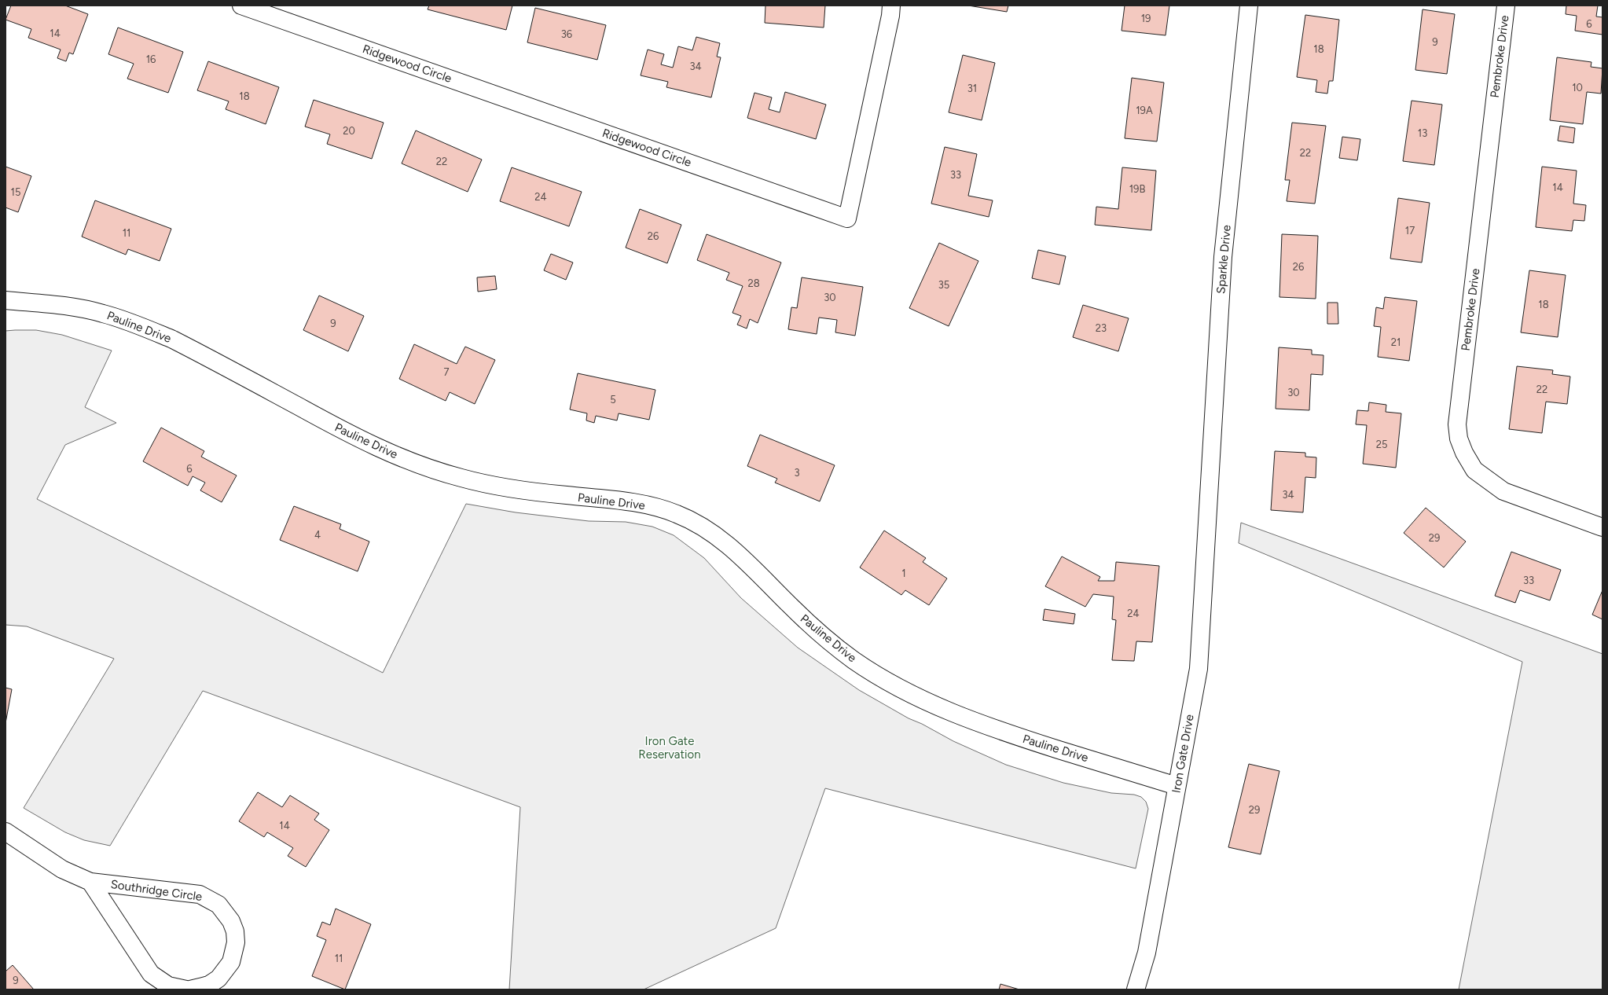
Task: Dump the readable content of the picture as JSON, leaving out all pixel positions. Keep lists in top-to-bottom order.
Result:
{
  "streets": {
    "street": [
      "Pembroke Drive",
      "Ridgewood Circle",
      "Sparkle Drive",
      "Pauline Drive",
      "Iron Gate Drive",
      "Southridge Circle"
    ]
  },
  "crossings": [
    ["Sparkle Drive", "Iron Gate Drive"],
    ["Pauline Drive", "Iron Gate Drive"]
  ],
  "parks": ["Iron Gate Reservation"],
  "house_numbers": [
    "19",
    "6",
    "14",
    "36",
    "9",
    "18",
    "16",
    "34",
    "10",
    "31",
    "18",
    "19A",
    "20",
    "13",
    "22",
    "22",
    "33",
    "14",
    "19B",
    "15",
    "24",
    "17",
    "11",
    "26",
    "26",
    "28",
    "35",
    "30",
    "18",
    "9",
    "23",
    "21",
    "7",
    "22",
    "30",
    "5",
    "25",
    "6",
    "3",
    "34",
    "4",
    "29",
    "1",
    "33",
    "24",
    "29",
    "14",
    "11",
    "9"
  ]
}
